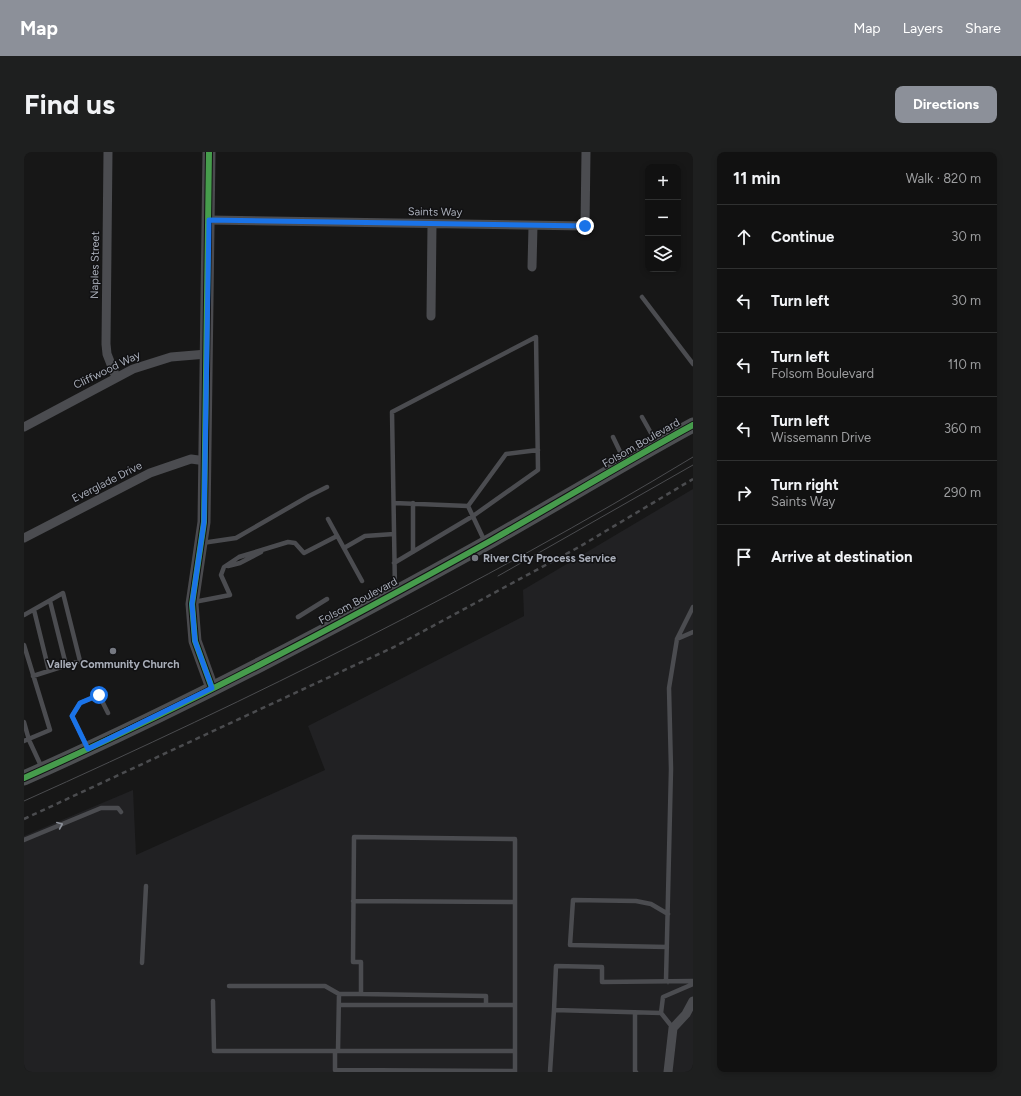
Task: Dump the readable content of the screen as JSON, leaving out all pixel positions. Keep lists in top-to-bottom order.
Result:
{
  "streets": {
    "main road": ["Folsom Boulevard"],
    "street": [
      "Saints Way",
      "Naples Street",
      "Cliffwood Way",
      "Everglade Drive"
    ]
  },
  "crossings": [
    ["Naples Street", "Cliffwood Way"]
  ],
  "places": ["River City Process Service", "Valley Community Church"],
  "page": {
    "header": "Map",
    "nav": ["Map", "Layers", "Share"],
    "buttons": "Directions",
    "title": "Find us",
    "heading": ["11 min", "Walk · 820 m"],
    "map_buttons": ["+", "−"],
    "list": [
      ["Continue", "30 m"],
      ["Turn left", "30 m"],
      ["Turn left", "Folsom Boulevard", "110 m"],
      ["Turn left", "Wissemann Drive", "360 m"],
      ["Turn right", "Saints Way", "290 m"],
      "Arrive at destination"
    ]
  }
}
